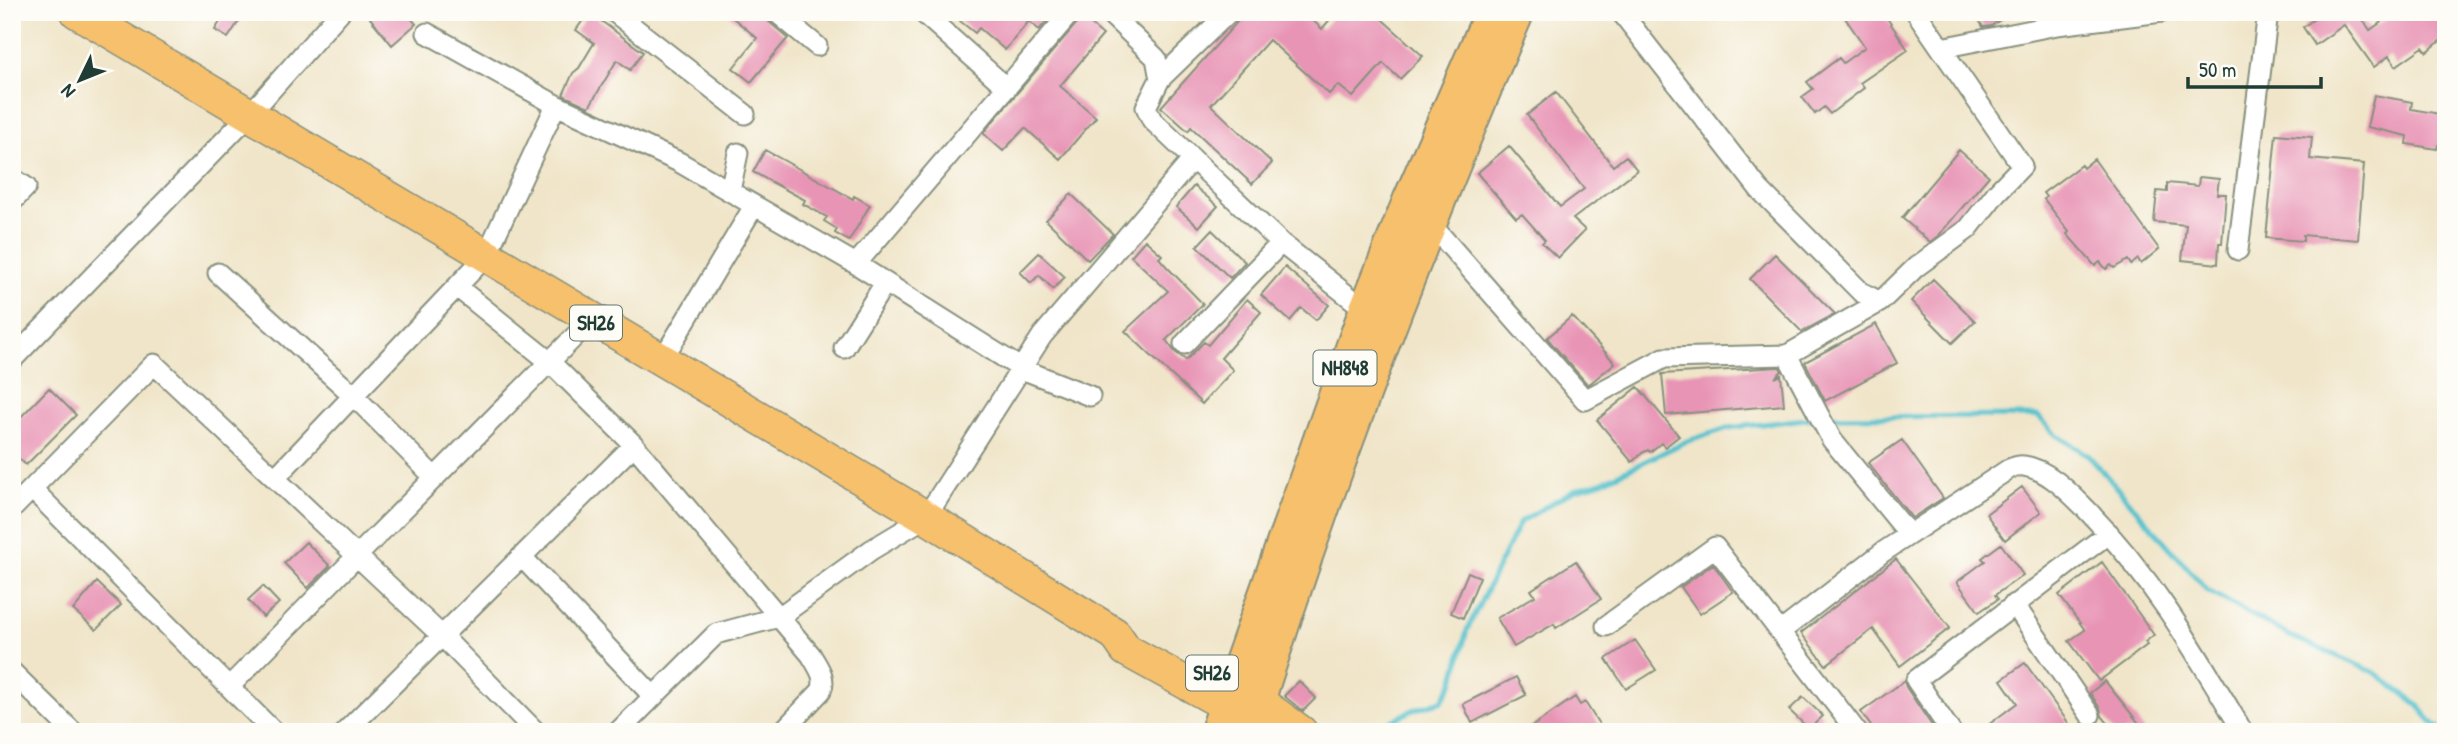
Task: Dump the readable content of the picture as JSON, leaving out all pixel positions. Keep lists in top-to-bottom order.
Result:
{
  "streets": {
    "highway": ["NH848"],
    "main road": ["SH26"]
  },
  "crossings": [
    ["SH26", "NH848"]
  ],
  "scale_bar": "50 m",
  "north": "bottom left"
}
